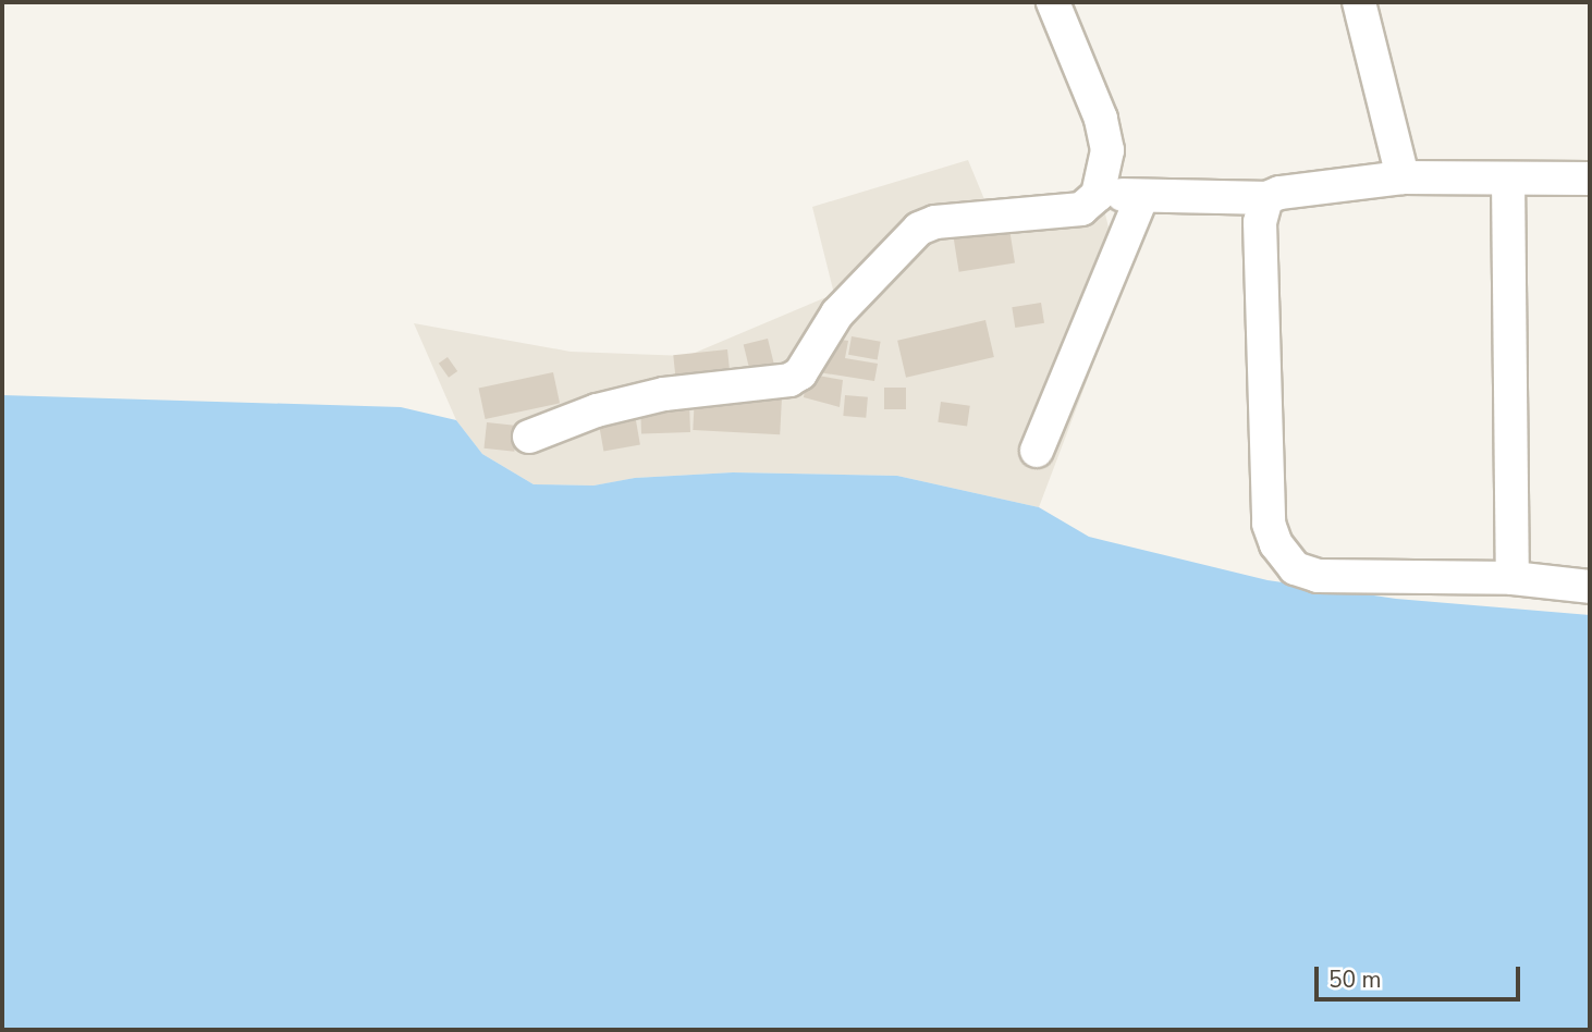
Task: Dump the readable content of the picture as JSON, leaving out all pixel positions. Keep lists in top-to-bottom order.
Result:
{
  "scale_bar": "50 m"
}
